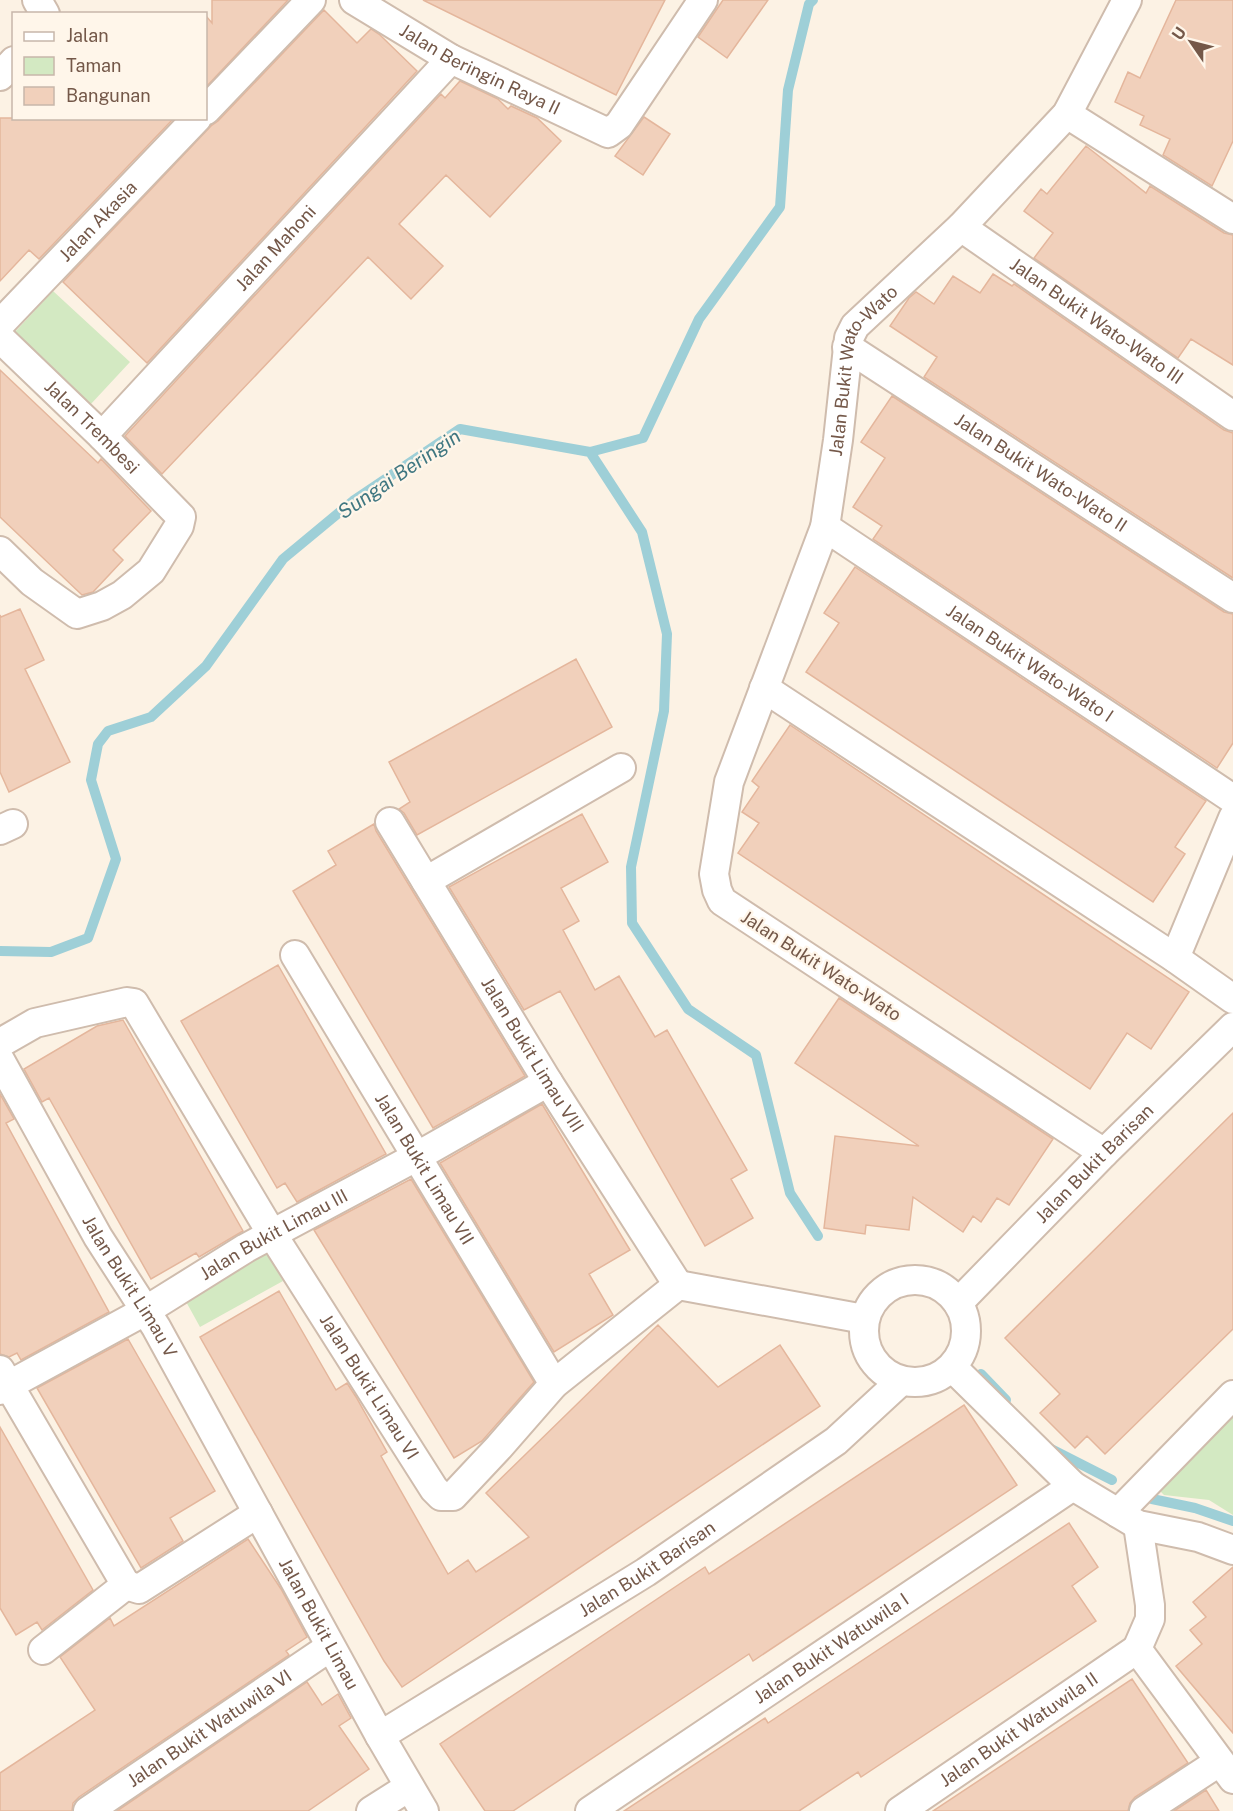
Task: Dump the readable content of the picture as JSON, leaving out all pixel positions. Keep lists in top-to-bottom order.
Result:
{
  "streets": {
    "street": [
      "Jalan Beringin Raya II",
      "Jalan Akasia",
      "Jalan Mahoni",
      "Jalan Bukit Wato-Wato III",
      "Jalan Bukit Wato-Wato",
      "Jalan Trembesi",
      "Jalan Bukit Wato-Wato II",
      "Jalan Bukit Wato-Wato I",
      "Jalan Bukit Limau VIII",
      "Jalan Bukit Barisan",
      "Jalan Bukit Limau VII",
      "Jalan Bukit Limau III",
      "Jalan Bukit Limau V",
      "Jalan Bukit Limau VI",
      "Jalan Bukit Limau",
      "Jalan Bukit Watuwila I",
      "Jalan Bukit Watuwila VI",
      "Jalan Bukit Watuwila II"
    ]
  },
  "crossings": [
    ["Jalan Beringin Raya II", "Jalan Mahoni"],
    ["Jalan Mahoni", "Jalan Trembesi"],
    ["Jalan Bukit Wato-Wato III", "Jalan Bukit Wato-Wato"],
    ["Jalan Bukit Wato-Wato", "Jalan Bukit Wato-Wato II"],
    ["Jalan Bukit Wato-Wato", "Jalan Bukit Wato-Wato I"],
    ["Jalan Bukit Wato-Wato", "Jalan Bukit Barisan"],
    ["Jalan Bukit Limau VIII", "Jalan Bukit Limau III"],
    ["Jalan Bukit Limau VIII", "Jalan Bukit Limau VI"],
    ["Jalan Bukit Barisan", "Jalan Bukit Limau"],
    ["Jalan Bukit Limau VII", "Jalan Bukit Limau III"],
    ["Jalan Bukit Limau VII", "Jalan Bukit Limau VI"],
    ["Jalan Bukit Limau III", "Jalan Bukit Limau V"],
    ["Jalan Bukit Limau III", "Jalan Bukit Limau VI"],
    ["Jalan Bukit Limau V", "Jalan Bukit Limau"],
    ["Jalan Bukit Limau", "Jalan Bukit Watuwila VI"]
  ],
  "water": ["Sungai Beringin"],
  "legend": ["Jalan", "Taman", "Bangunan"],
  "north": "top left"
}
